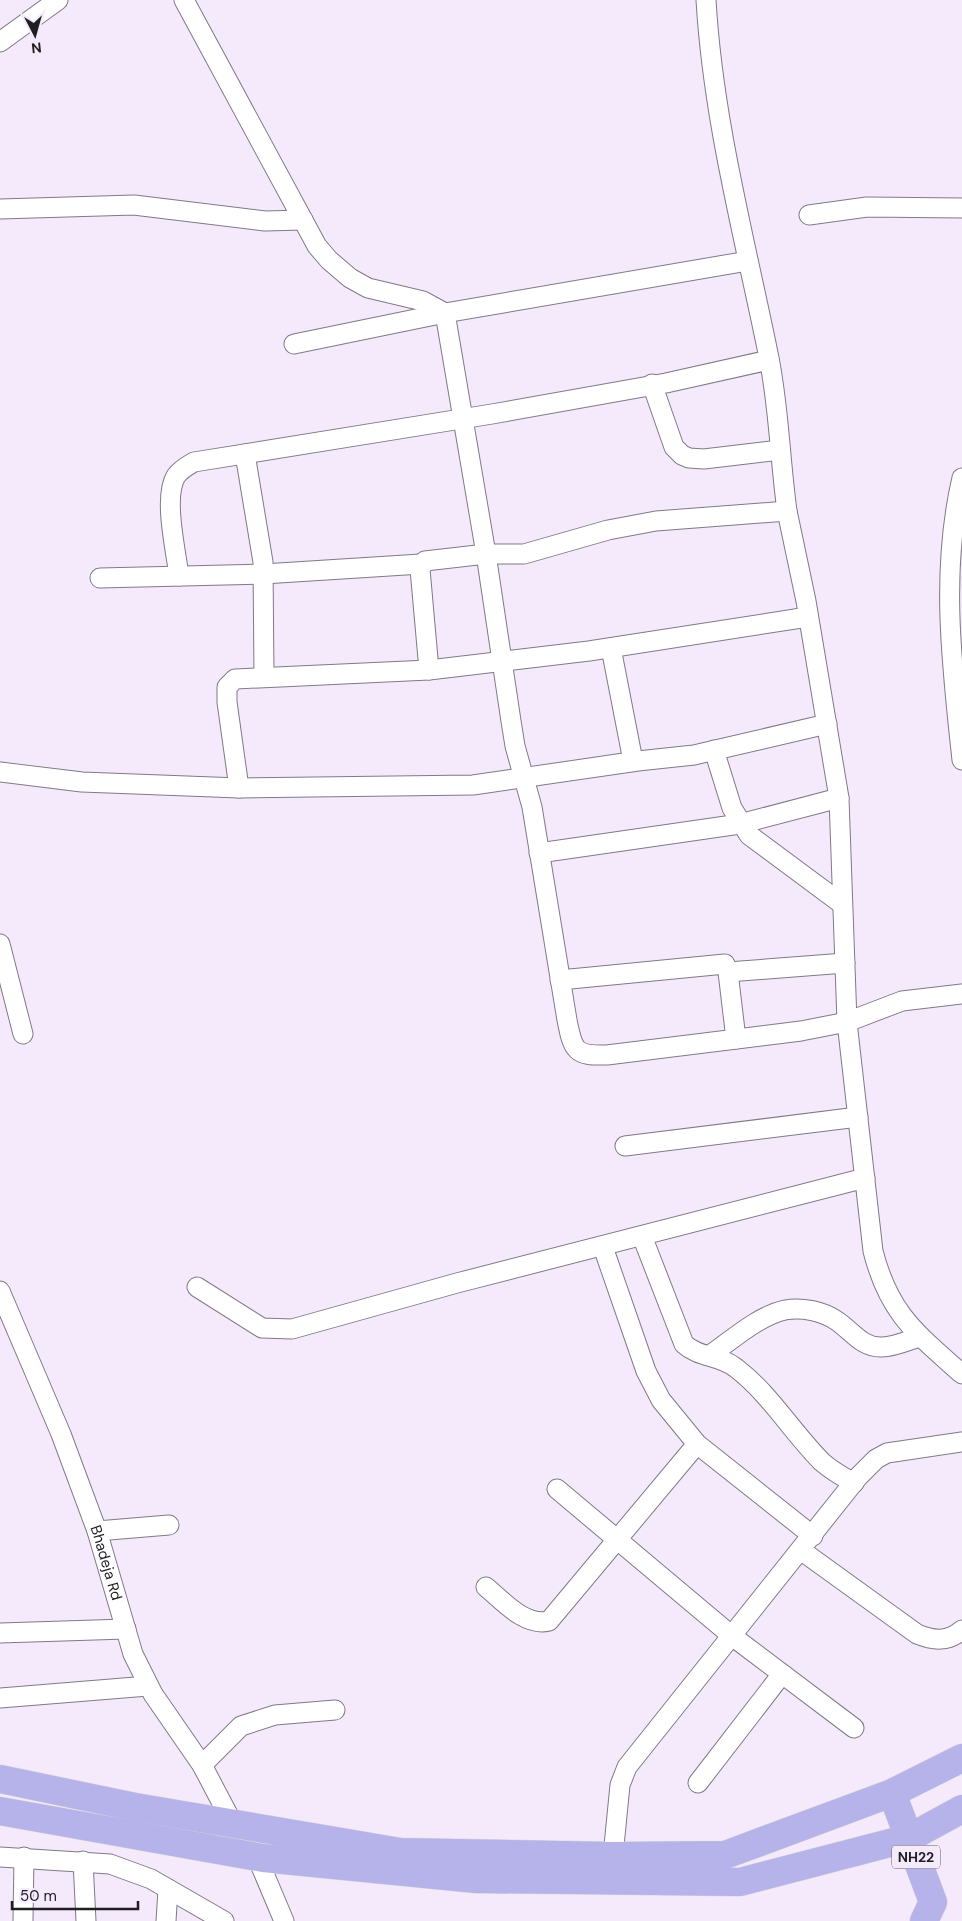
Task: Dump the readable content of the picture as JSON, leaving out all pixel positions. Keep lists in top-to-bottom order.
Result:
{
  "streets": {
    "main road": ["NH22"],
    "street": ["Bhadeja Rd"]
  },
  "scale_bar": "50 m",
  "north": "bottom"
}
